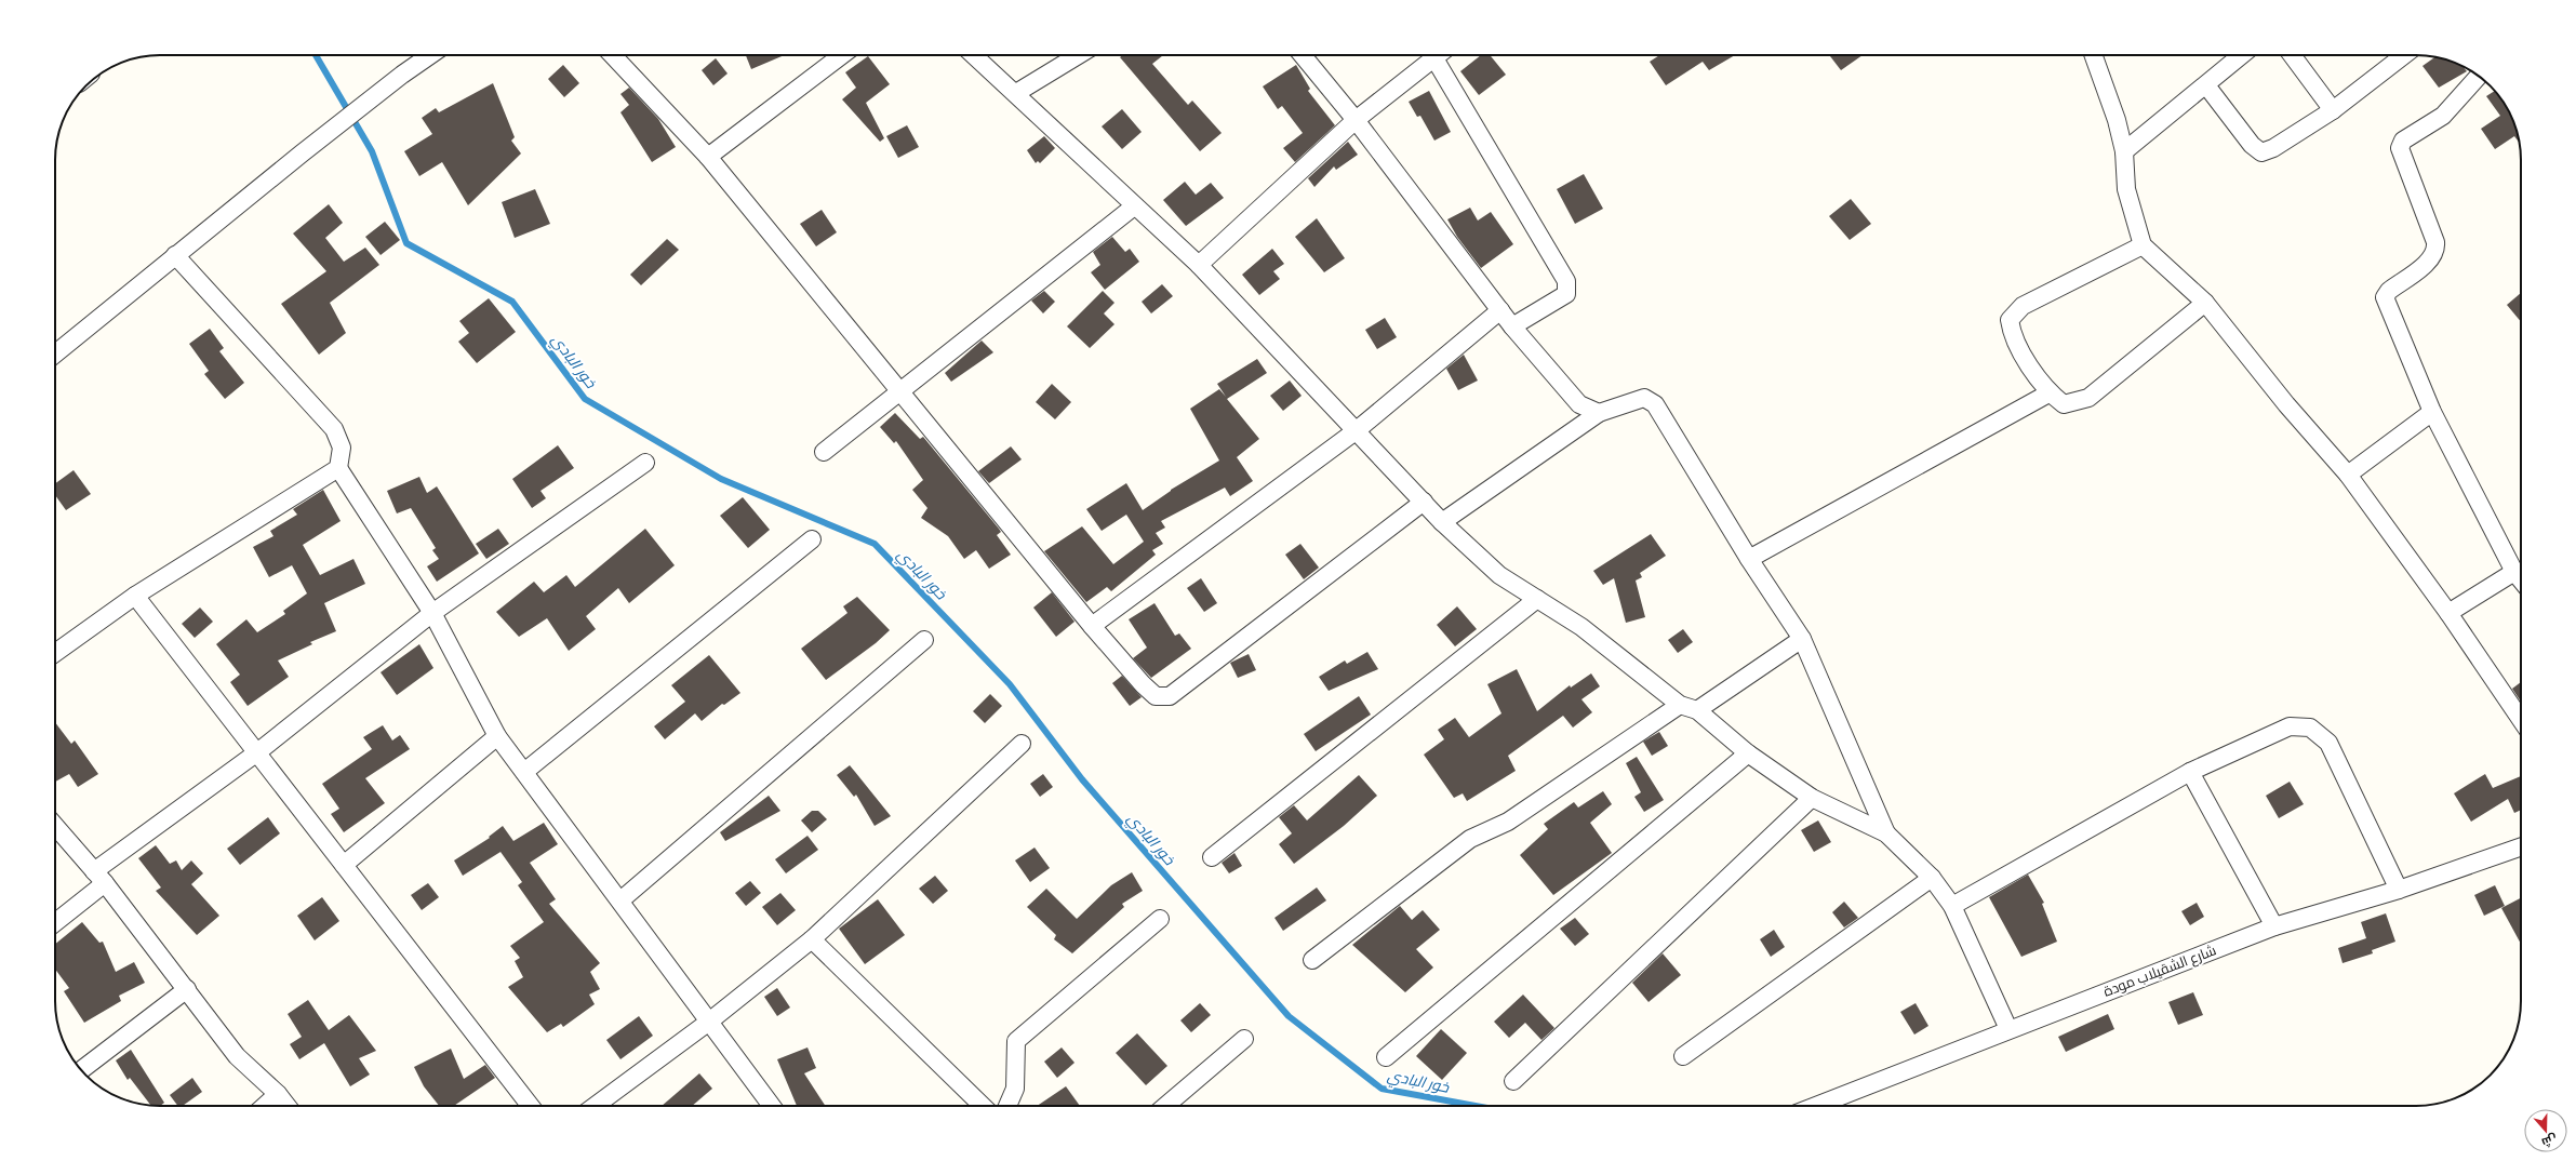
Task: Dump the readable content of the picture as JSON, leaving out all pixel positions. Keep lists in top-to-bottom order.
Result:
{
  "streets": {
    "street": ["شارع الشقيلاب مودة"]
  },
  "water": ["خور البادي"],
  "north": "bottom"
}
